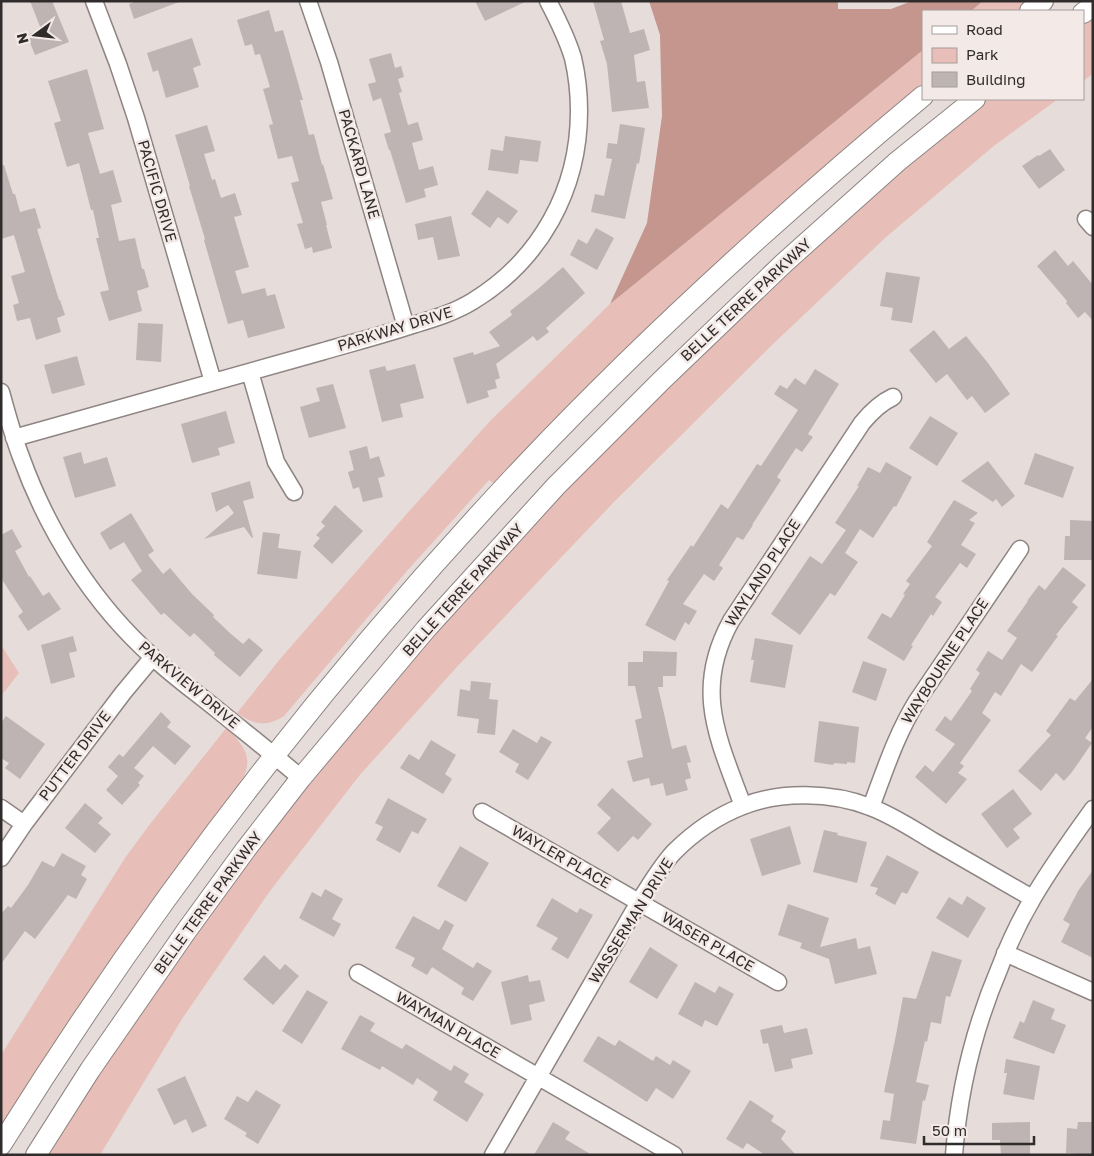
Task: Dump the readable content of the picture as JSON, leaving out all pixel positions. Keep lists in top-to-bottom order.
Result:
{
  "streets": {
    "main road": ["BELLE TERRE PARKWAY"],
    "street": [
      "PACKARD LANE",
      "PACIFIC DRIVE",
      "PARKWAY DRIVE",
      "WAYLAND PLACE",
      "WAYBOURNE PLACE",
      "PARKVIEW DRIVE",
      "PUTTER DRIVE",
      "WAYLER PLACE",
      "WASSERMAN DRIVE",
      "WASER PLACE",
      "WAYMAN PLACE"
    ]
  },
  "crossings": [
    ["PACKARD LANE", "PARKWAY DRIVE"],
    ["PACIFIC DRIVE", "PARKWAY DRIVE"],
    ["BELLE TERRE PARKWAY", "PARKVIEW DRIVE"],
    ["PARKWAY DRIVE", "PARKVIEW DRIVE"],
    ["WAYLAND PLACE", "WASSERMAN DRIVE"],
    ["WAYBOURNE PLACE", "WASSERMAN DRIVE"],
    ["PARKVIEW DRIVE", "PUTTER DRIVE"],
    ["WAYLER PLACE", "WASSERMAN DRIVE"],
    ["WAYLER PLACE", "WASER PLACE"],
    ["WASSERMAN DRIVE", "WASER PLACE"],
    ["WASSERMAN DRIVE", "WAYMAN PLACE"]
  ],
  "legend": ["Road", "Park", "Building"],
  "scale_bar": "50 m",
  "north": "left"
}
